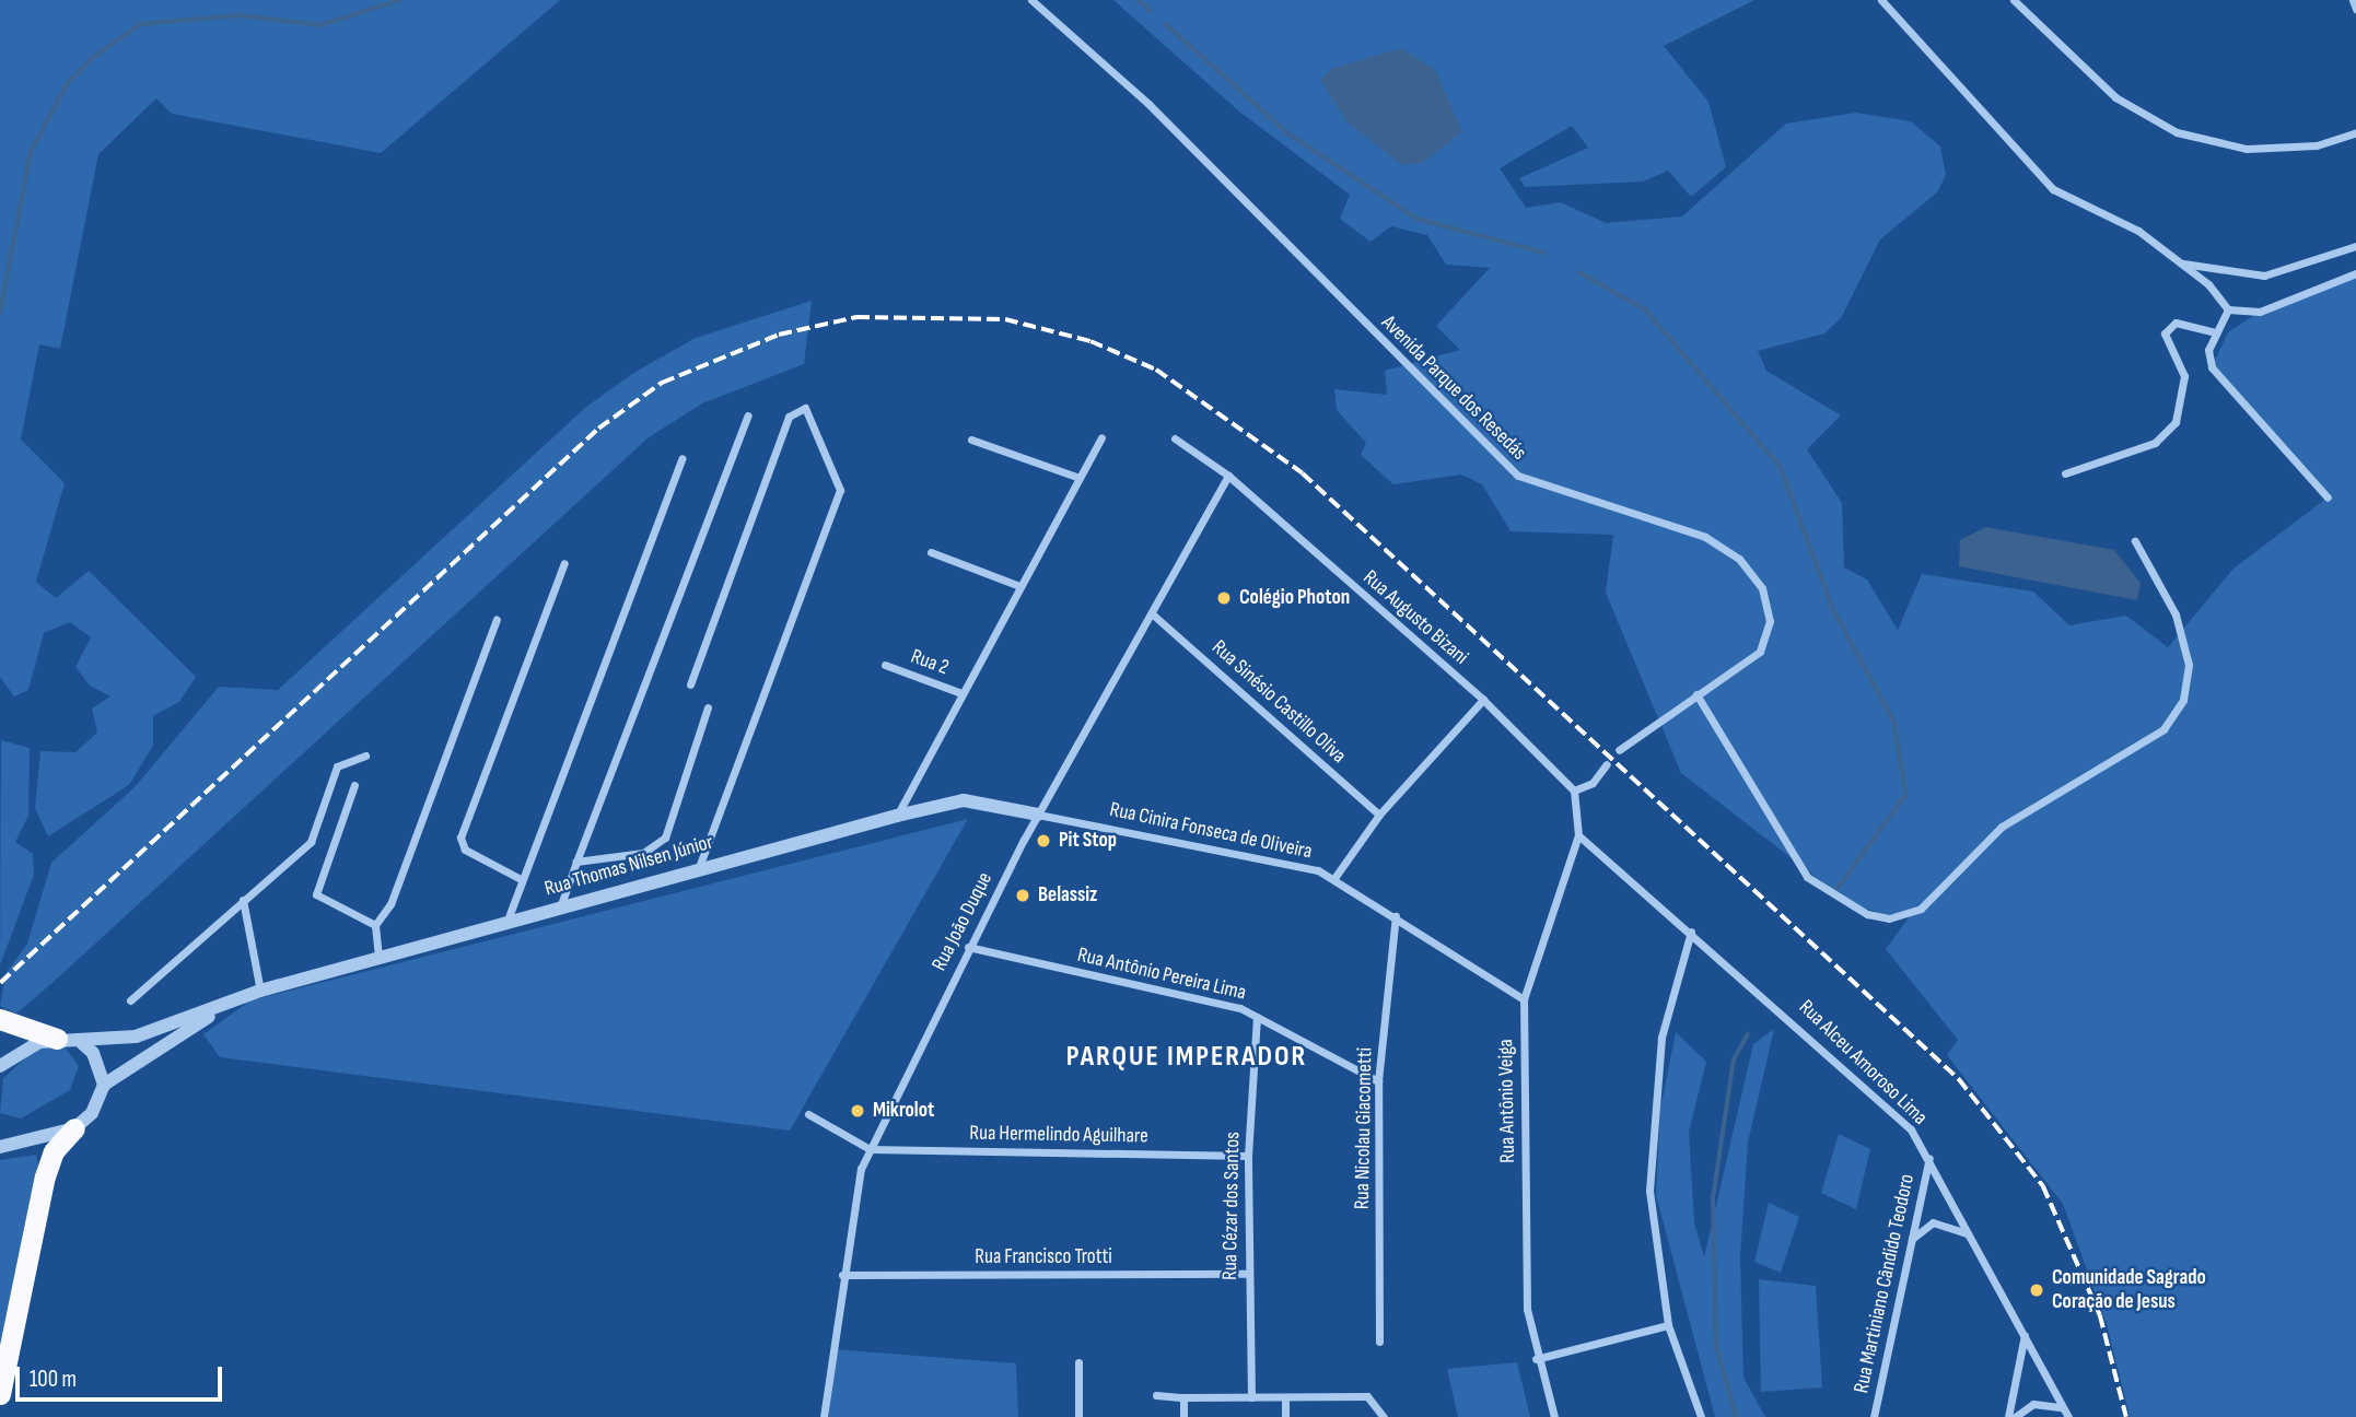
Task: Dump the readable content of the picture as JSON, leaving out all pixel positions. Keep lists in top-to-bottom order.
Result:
{
  "streets": {
    "street": [
      "Avenida Parque dos Resedás",
      "Rua Augusto Bizani",
      "Rua 2",
      "Rua Sinésio Castillo Oliva",
      "Rua Cinira Fonseca de Oliveira",
      "Rua Thomas Nilsen Júnior",
      "Rua João Duque",
      "Rua Antônio Pereira Lima",
      "Rua Alceu Amoroso Lima",
      "Rua Antônio Veiga",
      "Rua Nicolau Giacometti",
      "Rua Hermelindo Aguilhare",
      "Rua Cézar dos Santos",
      "Rua Francisco Trotti",
      "Rua Martiniano Cândido Teodoro"
    ]
  },
  "crossings": [
    ["Rua Augusto Bizani", "Rua João Duque"],
    ["Rua Augusto Bizani", "Rua Antônio Veiga"],
    ["Rua Sinésio Castillo Oliva", "Rua João Duque"],
    ["Rua Cinira Fonseca de Oliveira", "Rua Thomas Nilsen Júnior"],
    ["Rua Cinira Fonseca de Oliveira", "Rua João Duque"],
    ["Rua Cinira Fonseca de Oliveira", "Rua Antônio Veiga"],
    ["Rua Cinira Fonseca de Oliveira", "Rua Nicolau Giacometti"],
    ["Rua Thomas Nilsen Júnior", "Rua João Duque"],
    ["Rua João Duque", "Rua Antônio Pereira Lima"],
    ["Rua João Duque", "Rua Hermelindo Aguilhare"],
    ["Rua João Duque", "Rua Francisco Trotti"],
    ["Rua Antônio Pereira Lima", "Rua Nicolau Giacometti"],
    ["Rua Antônio Pereira Lima", "Rua Cézar dos Santos"],
    ["Rua Alceu Amoroso Lima", "Rua Antônio Veiga"],
    ["Rua Alceu Amoroso Lima", "Rua Martiniano Cândido Teodoro"],
    ["Rua Hermelindo Aguilhare", "Rua Cézar dos Santos"],
    ["Rua Cézar dos Santos", "Rua Francisco Trotti"]
  ],
  "districts": ["PARQUE IMPERADOR"],
  "places": [
    "Colégio Photon",
    "Pit Stop",
    "Belassiz",
    "Mikrolot",
    "Comunidade Sagrado Coração de Jesus"
  ],
  "scale_bar": "100 m"
}
